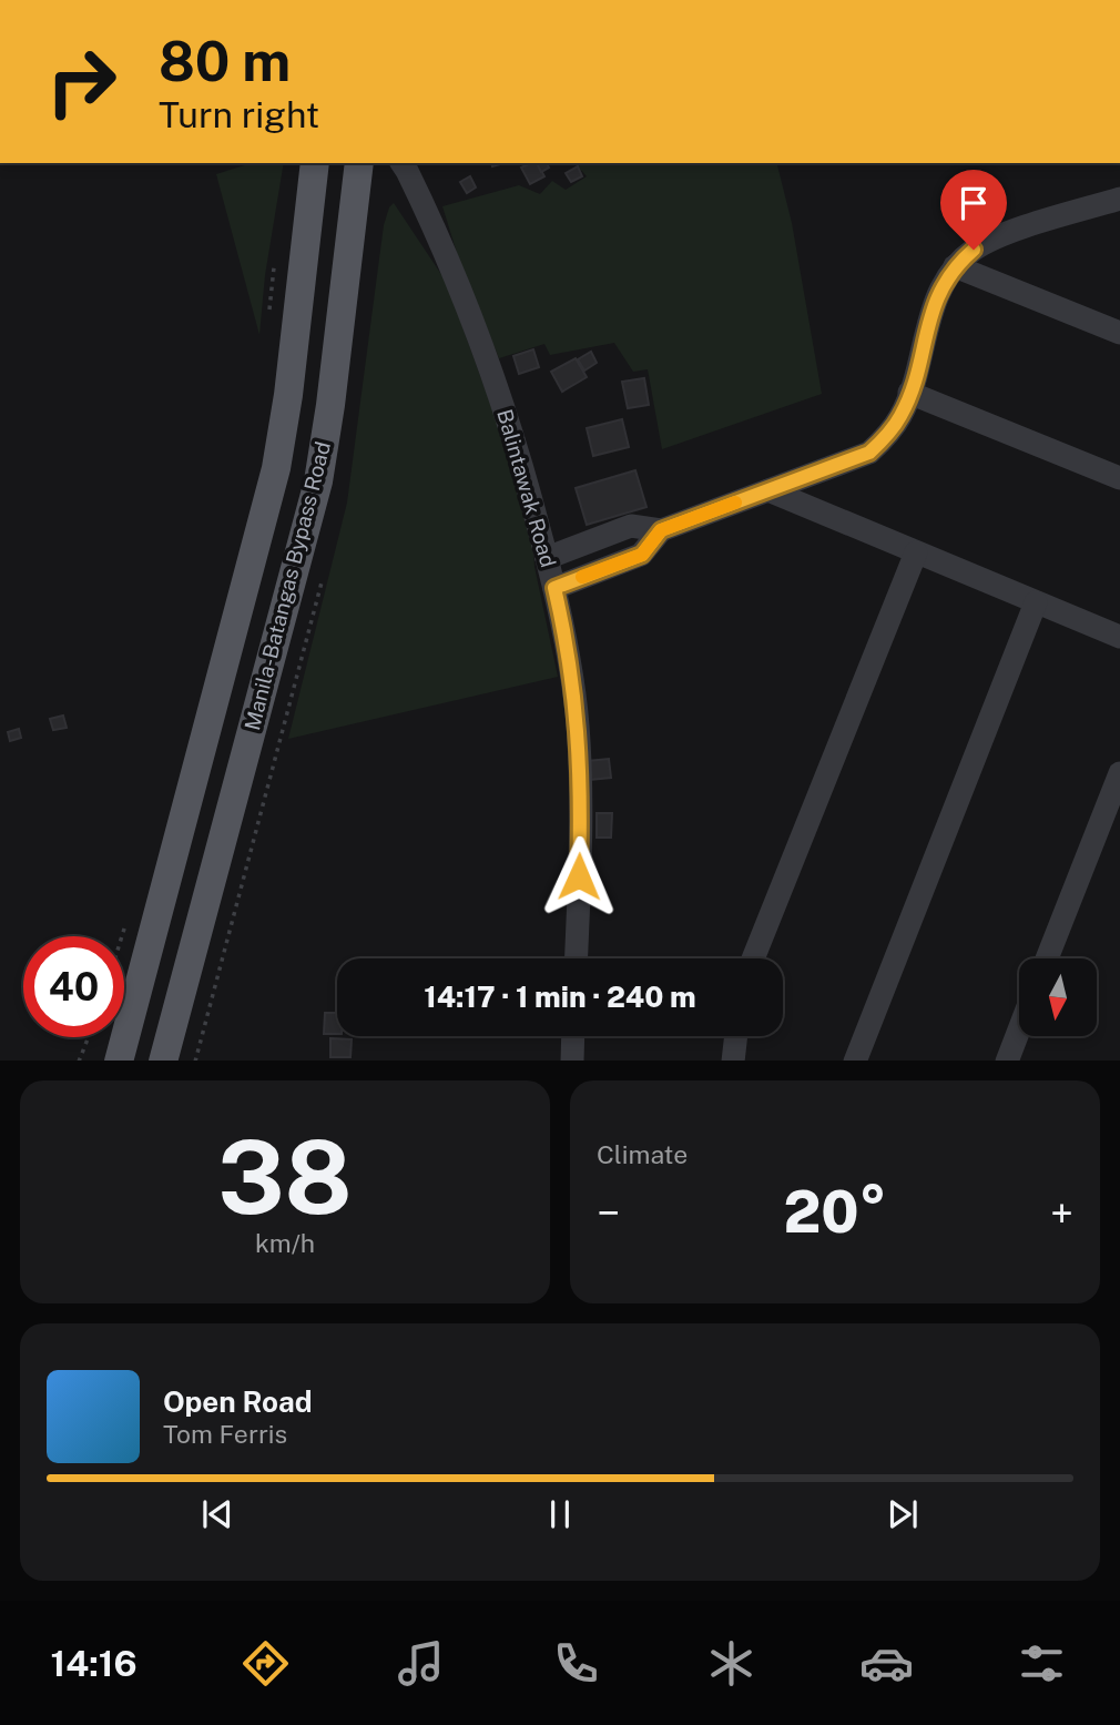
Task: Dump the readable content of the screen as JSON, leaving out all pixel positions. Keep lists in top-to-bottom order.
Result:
{
  "streets": {
    "main road": ["Manila-Batangas Bypass Road"],
    "street": ["Balintawak Road"]
  },
  "north": "bottom",
  "page": {
    "turn": ["80 m", "Turn right"],
    "limit": "40",
    "trip": "14:17 · 1 min · 240 m",
    "tile": [
      ["38", "km/h"],
      "Climate"
    ],
    "heat": ["−", "20°", "+"],
    "song": ["Open Road", "Tom Ferris"],
    "tabs": "14:16"
  }
}
